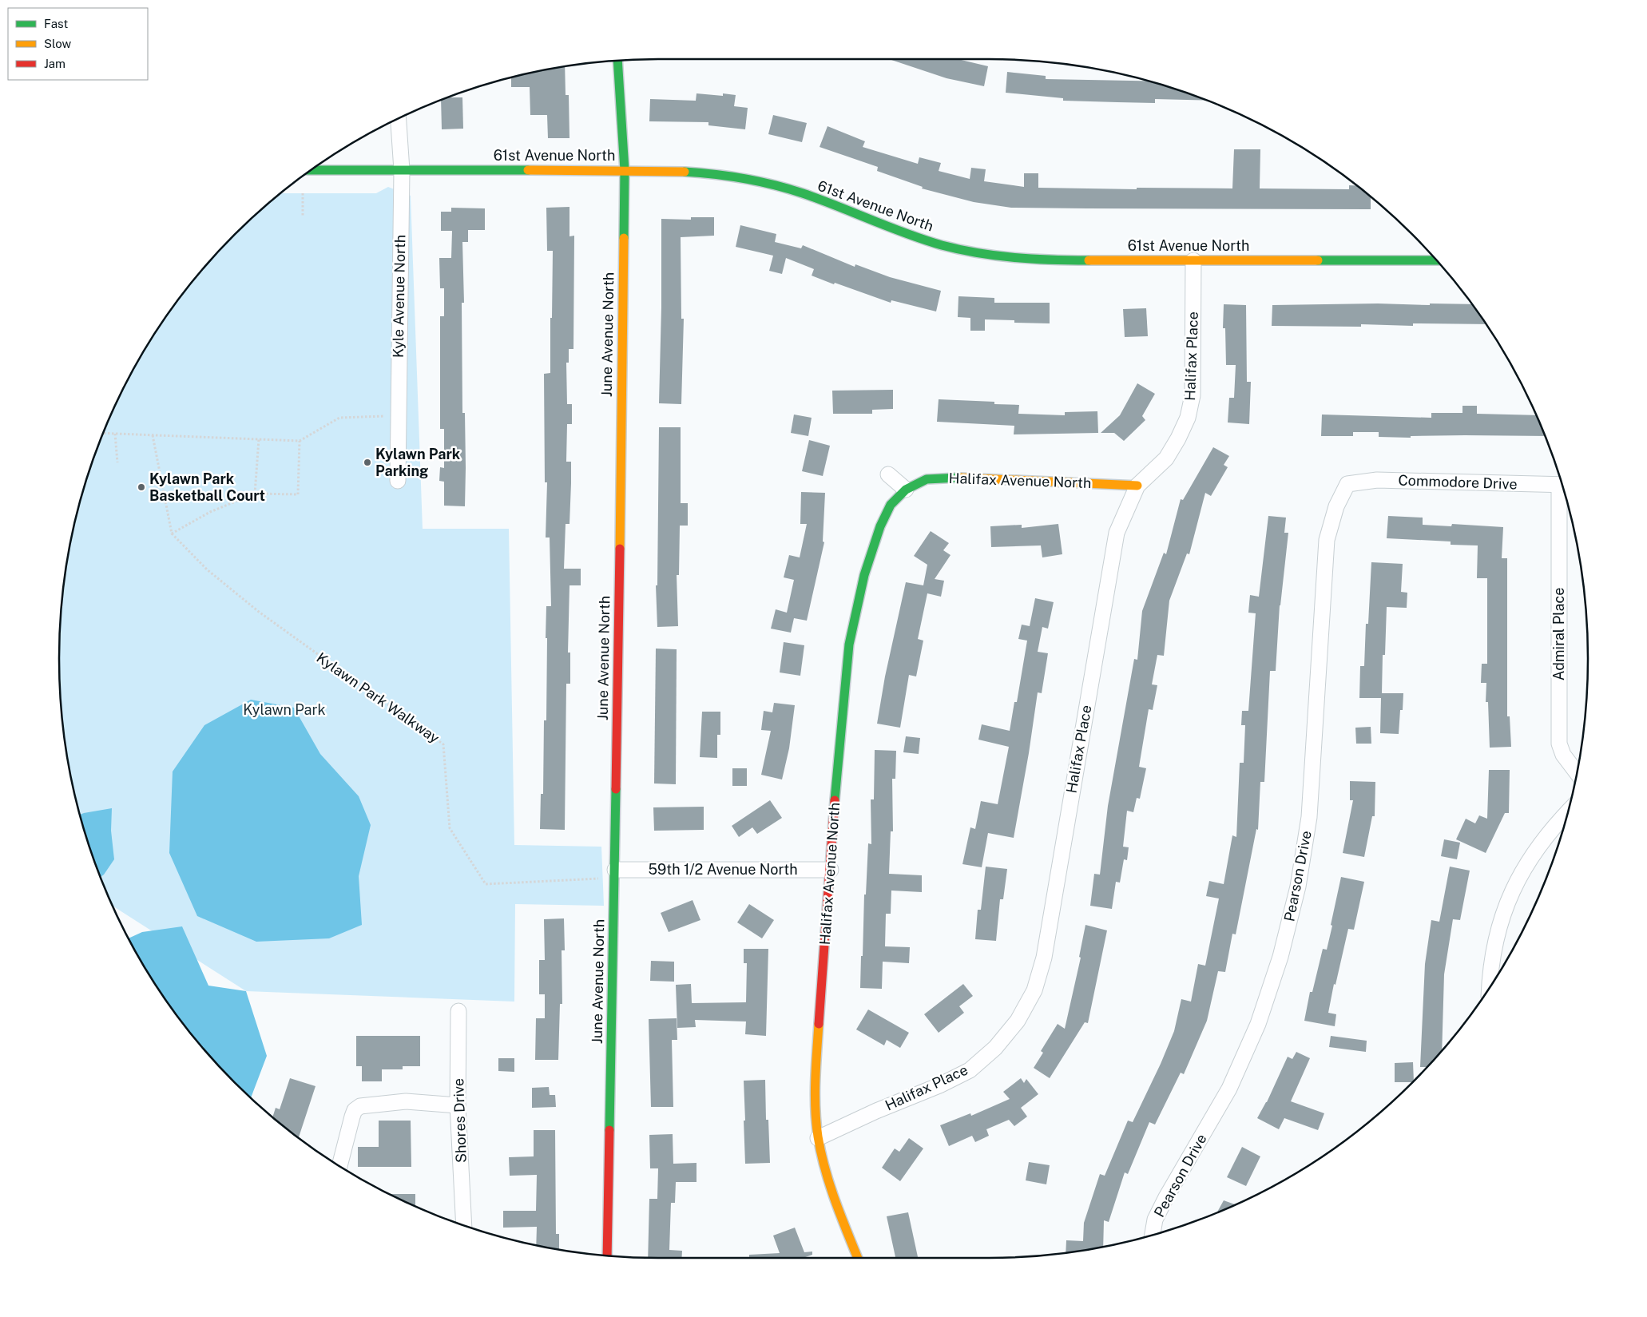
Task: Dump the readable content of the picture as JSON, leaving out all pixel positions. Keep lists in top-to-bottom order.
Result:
{
  "streets": {
    "street": [
      "61st Avenue North",
      "Kyle Avenue North",
      "June Avenue North",
      "Halifax Place",
      "Halifax Avenue North",
      "Commodore Drive",
      "Admiral Place",
      "59th 1/2 Avenue North",
      "Pearson Drive",
      "Shores Drive"
    ],
    "path": ["Kylawn Park Walkway"]
  },
  "crossings": [
    ["61st Avenue North", "Kyle Avenue North"],
    ["61st Avenue North", "June Avenue North"],
    ["61st Avenue North", "Halifax Place"],
    ["June Avenue North", "Kylawn Park Walkway"],
    ["June Avenue North", "59th 1/2 Avenue North"],
    ["Halifax Place", "Halifax Avenue North"],
    ["Halifax Avenue North", "59th 1/2 Avenue North"],
    ["Commodore Drive", "Pearson Drive"],
    ["Kylawn Park Walkway", "59th 1/2 Avenue North"]
  ],
  "parks": ["Kylawn Park"],
  "places": ["Kylawn Park Parking", "Kylawn Park Basketball Court"],
  "legend": ["Fast", "Slow", "Jam"]
}
